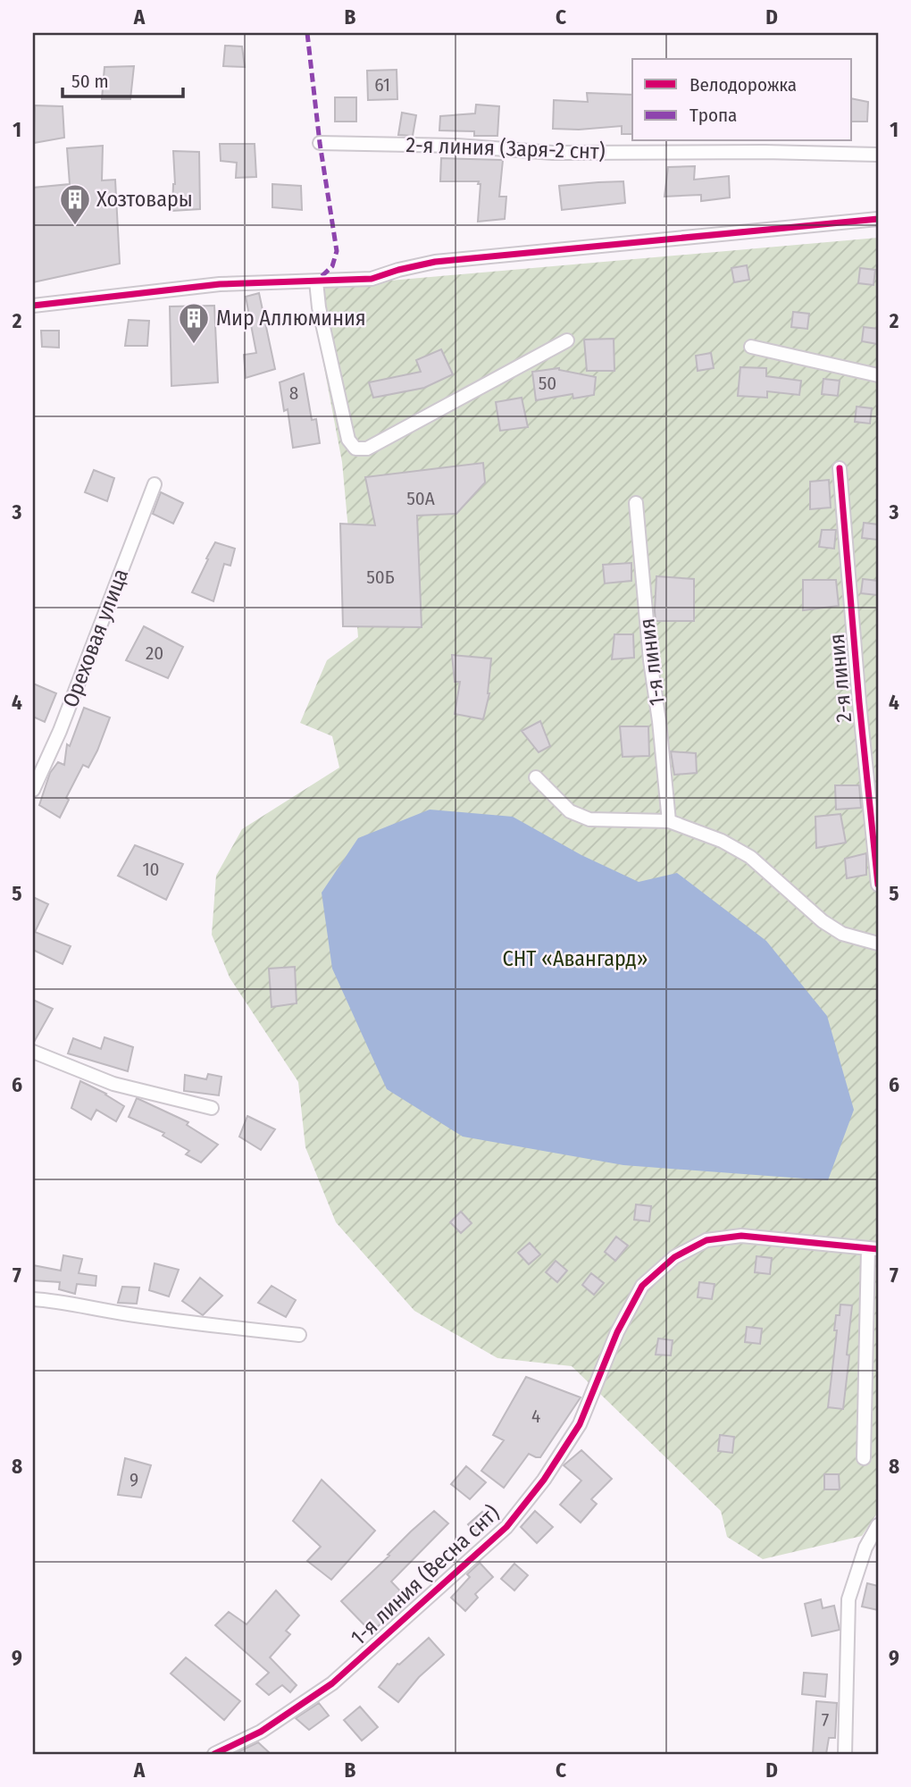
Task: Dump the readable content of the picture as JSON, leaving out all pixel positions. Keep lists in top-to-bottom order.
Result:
{
  "streets": {
    "street": [
      "2-я линия (Заря-2 снт)",
      "Ореховая улица",
      "1-я линия",
      "2-я линия",
      "1-я линия (Весна снт)"
    ]
  },
  "parks": ["СНТ «Авангард»"],
  "places": {
    "building": ["Хозтовары", "Мир Аллюминия"]
  },
  "house_numbers": [
    "61",
    "50",
    "8",
    "50А",
    "50Б",
    "20",
    "10",
    "4",
    "9",
    "7"
  ],
  "legend": ["Велодорожка", "Тропа"],
  "scale_bar": "50 m",
  "grid": {
    "columns": [
      "A",
      "B",
      "C",
      "D"
    ],
    "rows": [
      "1",
      "2",
      "3",
      "4",
      "5",
      "6",
      "7",
      "8",
      "9"
    ]
  }
}
